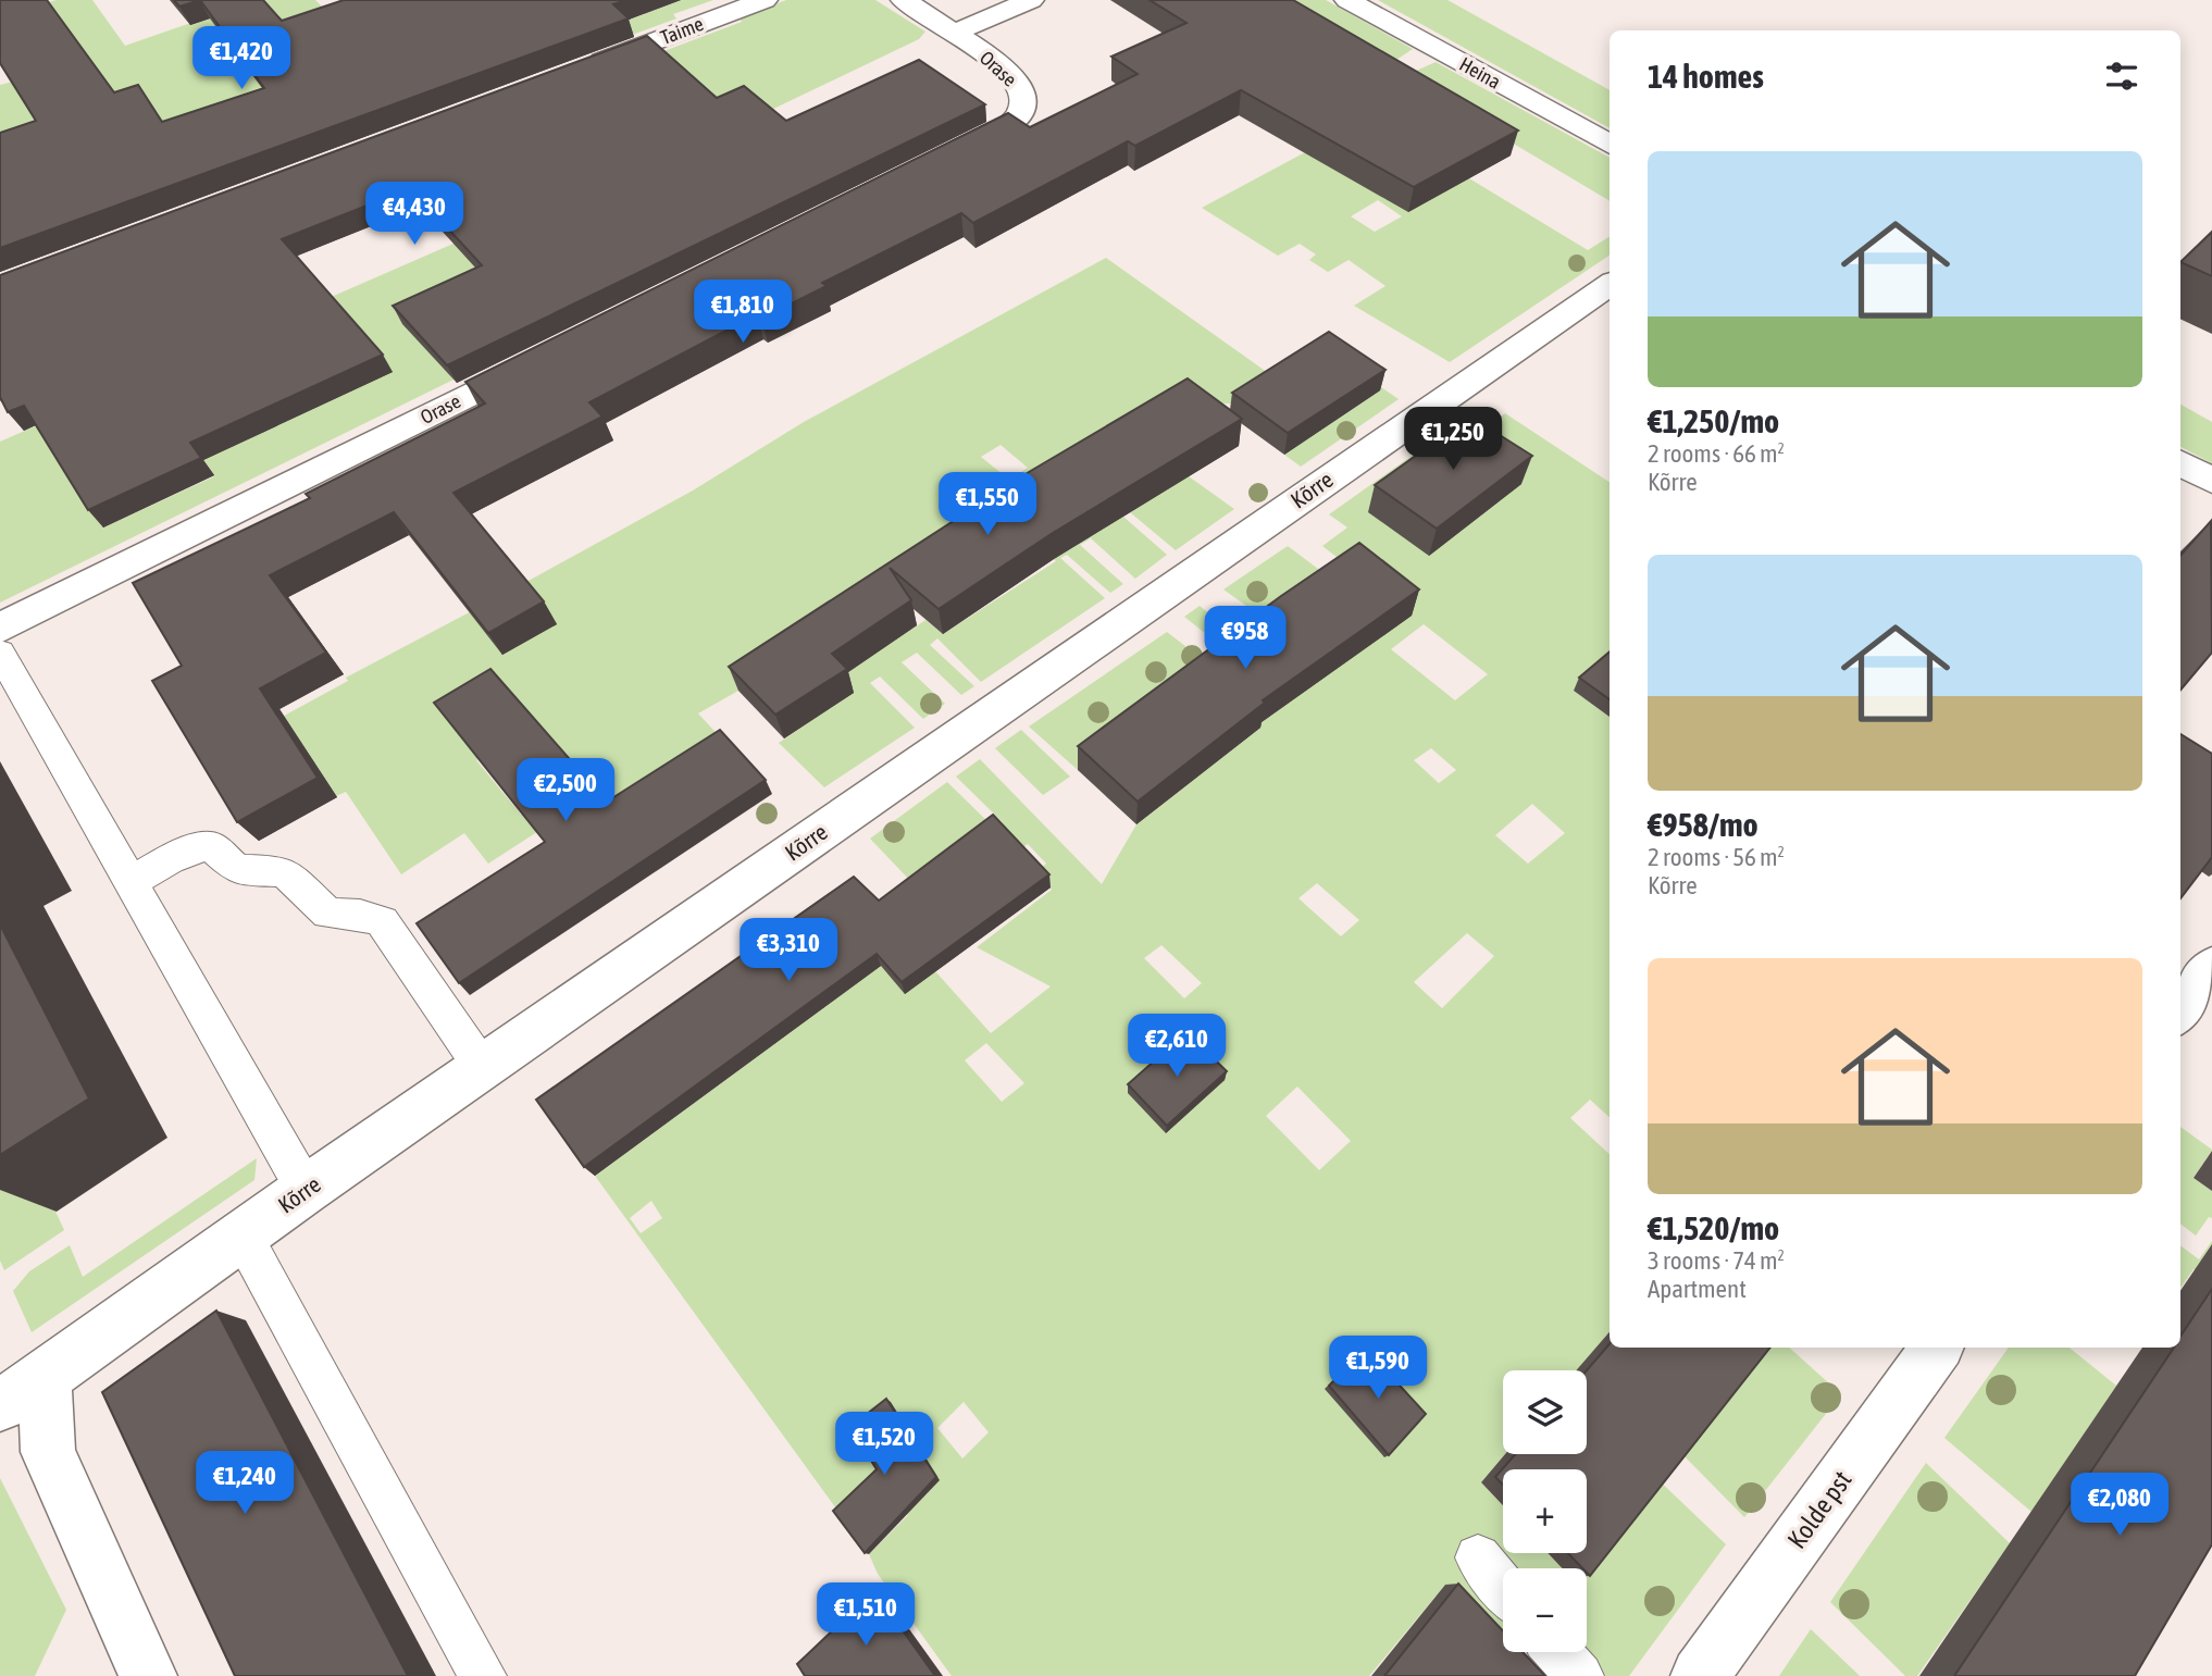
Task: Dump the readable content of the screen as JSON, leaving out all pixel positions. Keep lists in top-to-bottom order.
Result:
{
  "streets": {
    "street": [
      "Taime",
      "Orase",
      "Heina",
      "Kõrre",
      "Kolde pst"
    ]
  },
  "page": {
    "price": [
      "€1,420",
      "€4,430",
      "€1,810",
      "€1,250",
      "€1,550",
      "€958",
      "€2,500",
      "€3,310",
      "€2,610",
      "€1,590",
      "€1,520",
      "€1,240",
      "€2,080",
      "€1,510"
    ],
    "heading": "14 homes",
    "list": [
      {
        "name": "€1,250/mo",
        "note": "2 rooms · 66 m² · Kõrre"
      },
      {
        "name": "€958/mo",
        "note": "2 rooms · 56 m² · Kõrre"
      },
      {
        "name": "€1,520/mo",
        "note": "3 rooms · 74 m² · Apartment"
      }
    ],
    "map_buttons": ["+", "−"]
  }
}
